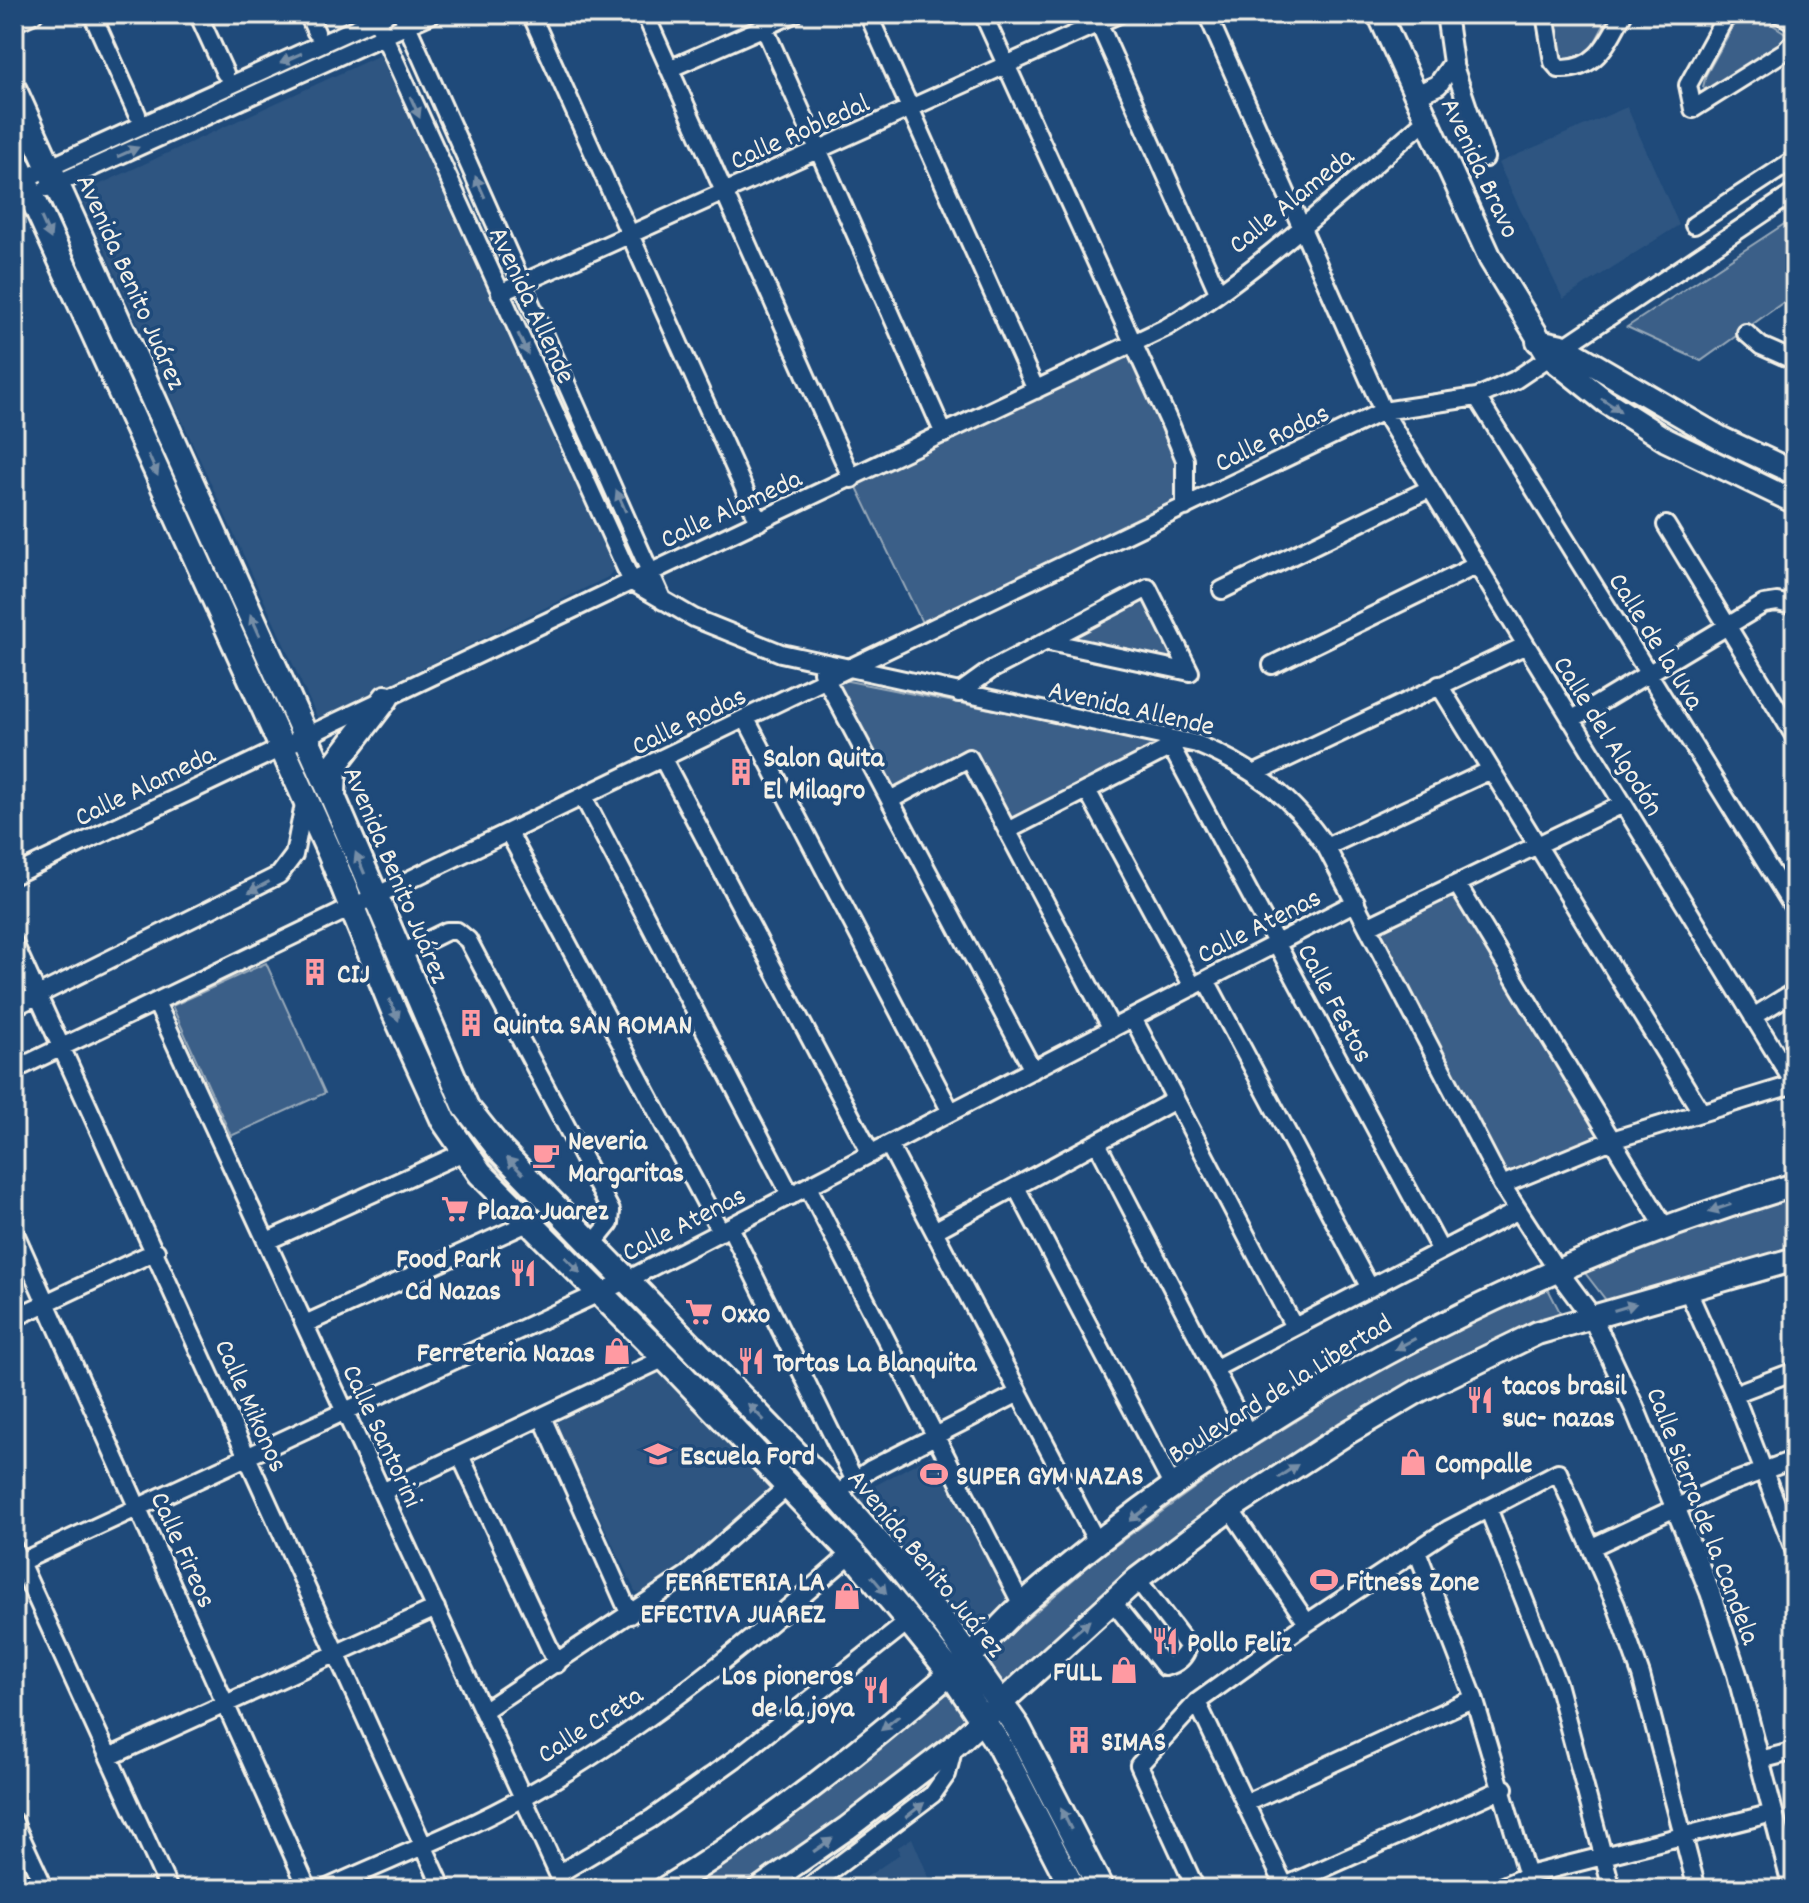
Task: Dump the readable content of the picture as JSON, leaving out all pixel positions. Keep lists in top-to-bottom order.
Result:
{
  "streets": {
    "main road": ["Avenida Bravo", "Avenida Benito Juárez", "Boulevard de la Libertad"],
    "street": [
      "Calle Robledal",
      "Calle Alameda",
      "Avenida Allende",
      "Calle Rodas",
      "Calle de la Uva",
      "Calle del Algodón",
      "Calle Atenas",
      "Calle Festos",
      "Calle Mikonos",
      "Calle Santorini",
      "Calle Sierra de la Candela",
      "Calle Fireos",
      "Calle Creta"
    ]
  },
  "crossings": [
    ["Calle Robledal", "Avenida Allende"],
    ["Avenida Bravo", "Calle Alameda"],
    ["Avenida Bravo", "Calle Rodas"],
    ["Calle Alameda", "Avenida Benito Juárez"],
    ["Calle Alameda", "Avenida Allende"],
    ["Calle Alameda", "Calle del Algodón"],
    ["Avenida Benito Juárez", "Calle Rodas"],
    ["Avenida Benito Juárez", "Calle Atenas"],
    ["Avenida Benito Juárez", "Boulevard de la Libertad"],
    ["Avenida Benito Juárez", "Calle Creta"],
    ["Avenida Allende", "Calle Rodas"],
    ["Avenida Allende", "Calle Atenas"],
    ["Avenida Allende", "Calle Festos"],
    ["Avenida Allende", "Boulevard de la Libertad"],
    ["Avenida Allende", "Calle Sierra de la Candela"],
    ["Calle Rodas", "Calle de la Uva"],
    ["Calle Rodas", "Calle del Algodón"],
    ["Calle Rodas", "Calle Mikonos"],
    ["Calle Rodas", "Calle Santorini"],
    ["Calle Atenas", "Calle Festos"],
    ["Calle Atenas", "Calle Mikonos"],
    ["Calle Atenas", "Calle Santorini"],
    ["Calle Atenas", "Calle Fireos"],
    ["Boulevard de la Libertad", "Calle Sierra de la Candela"],
    ["Calle Mikonos", "Calle Creta"],
    ["Calle Santorini", "Calle Creta"]
  ],
  "places": {
    "building": [
      "Salon Quita El Milagro",
      "CIJ",
      "Quinta SAN ROMAN",
      "SIMAS"
    ],
    "cafe": ["Neveria Margaritas"],
    "supermarket": ["Plaza Juarez", "Oxxo"],
    "restaurant": [
      "Food Park Cd Nazas",
      "Tortas La Blanquita",
      "tacos brasil suc- nazas",
      "Pollo Feliz",
      "Los pioneros de la joya"
    ],
    "shop": [
      "Ferreteria Nazas",
      "Compalle",
      "FERRETERIA LA EFECTIVA JUAREZ",
      "FULL"
    ],
    "school or university": ["Escuela Ford"],
    "sports": ["SUPER GYM NAZAS", "Fitness Zone"]
  }
}
